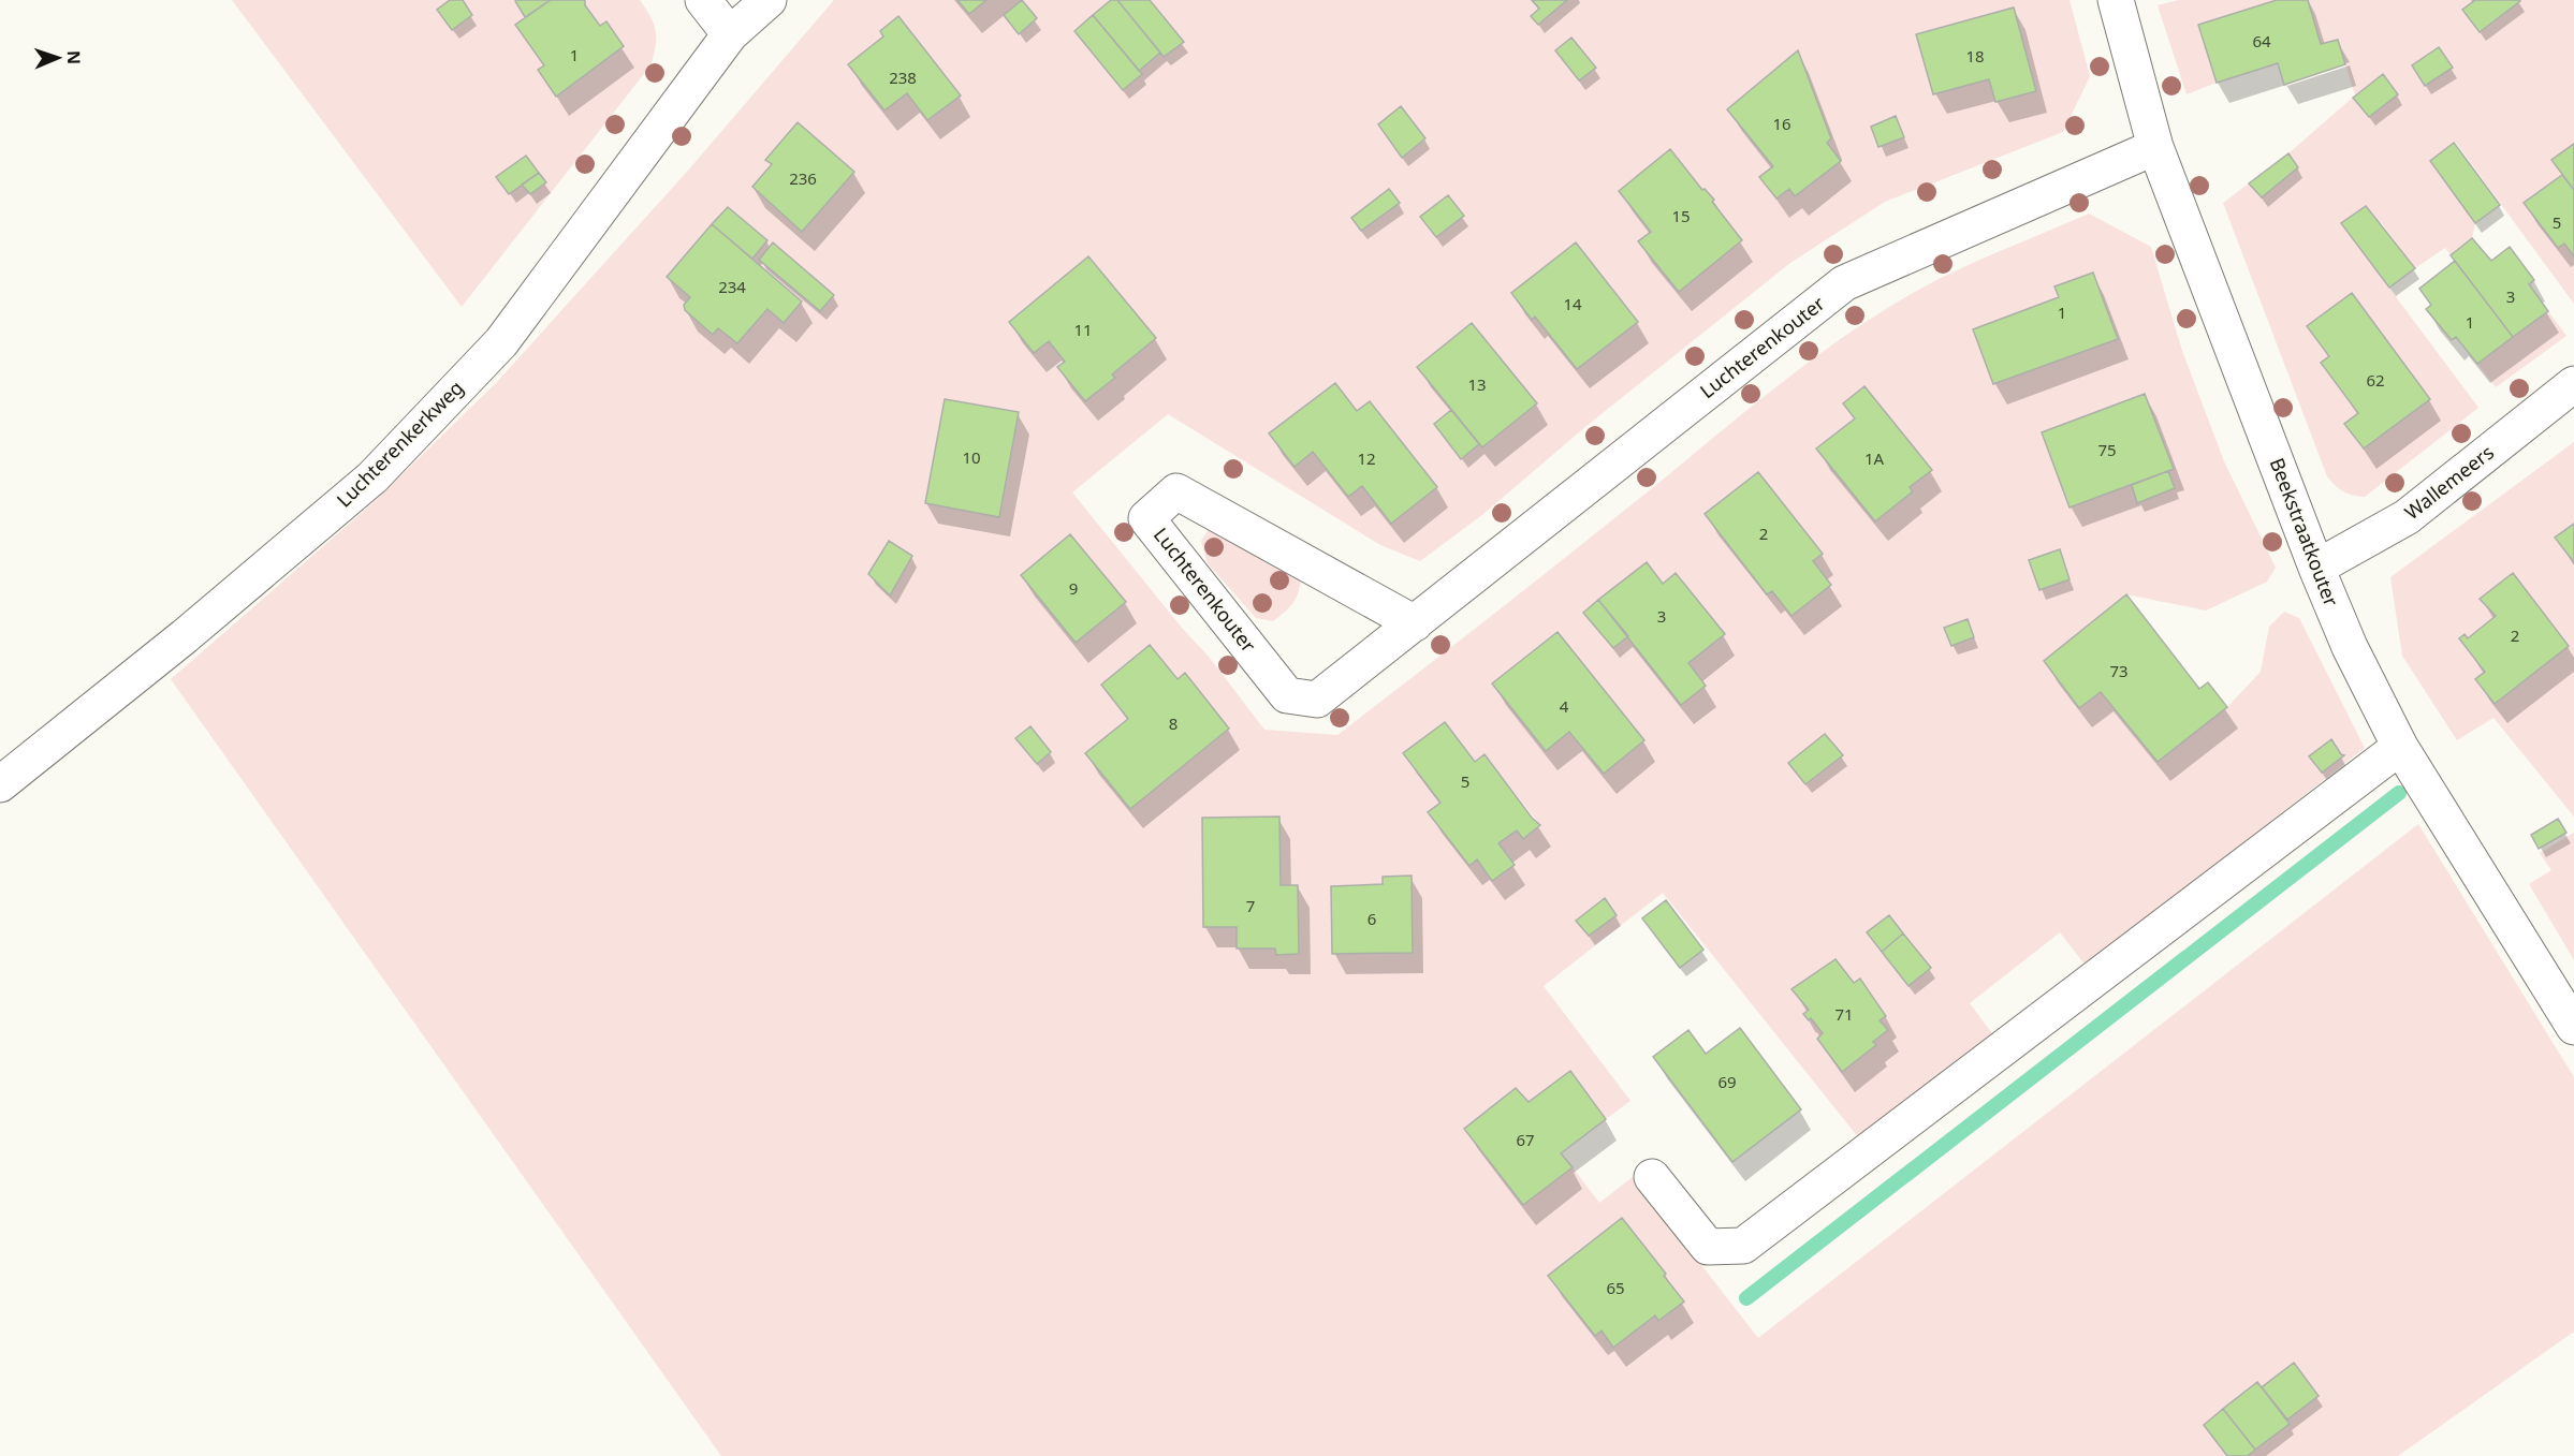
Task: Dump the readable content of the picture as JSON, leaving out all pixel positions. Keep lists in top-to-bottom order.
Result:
{
  "streets": {
    "street": [
      "Luchterenkouter",
      "Luchterenkerkweg",
      "Wallemeers",
      "Beekstraatkouter"
    ]
  },
  "crossings": [
    ["Luchterenkouter", "Beekstraatkouter"],
    ["Wallemeers", "Beekstraatkouter"]
  ],
  "house_numbers": [
    "64",
    "1",
    "18",
    "238",
    "16",
    "236",
    "15",
    "5",
    "234",
    "3",
    "14",
    "1",
    "1",
    "11",
    "62",
    "13",
    "75",
    "10",
    "12",
    "1A",
    "2",
    "9",
    "3",
    "2",
    "73",
    "4",
    "8",
    "5",
    "7",
    "6",
    "71",
    "69",
    "67",
    "65"
  ],
  "north": "right"
}
